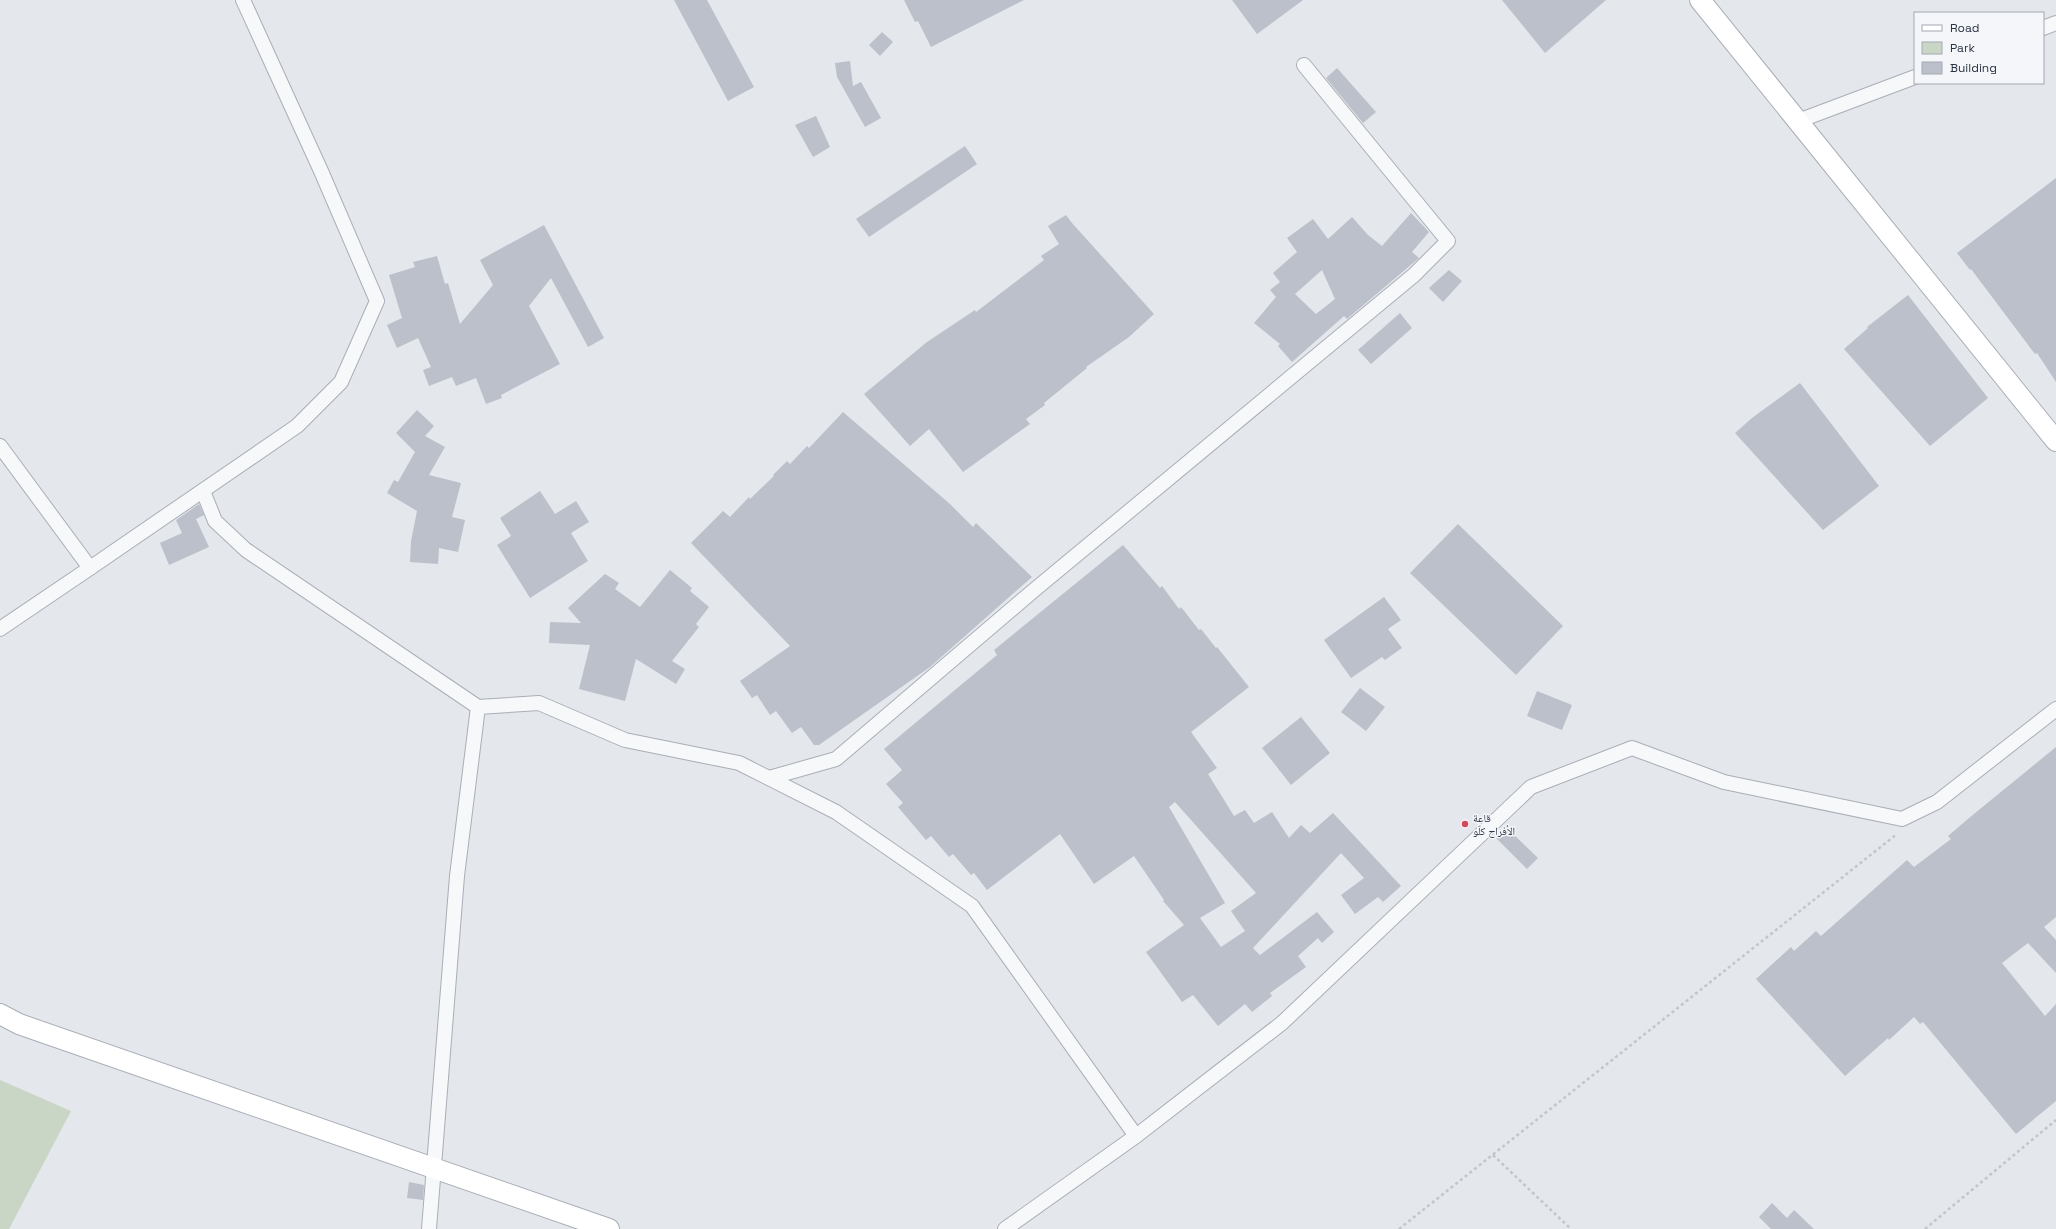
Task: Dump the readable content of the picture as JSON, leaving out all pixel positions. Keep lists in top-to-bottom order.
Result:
{
  "places": ["قاعة الأفراح كلّو"],
  "legend": ["Road", "Park", "Building"]
}
